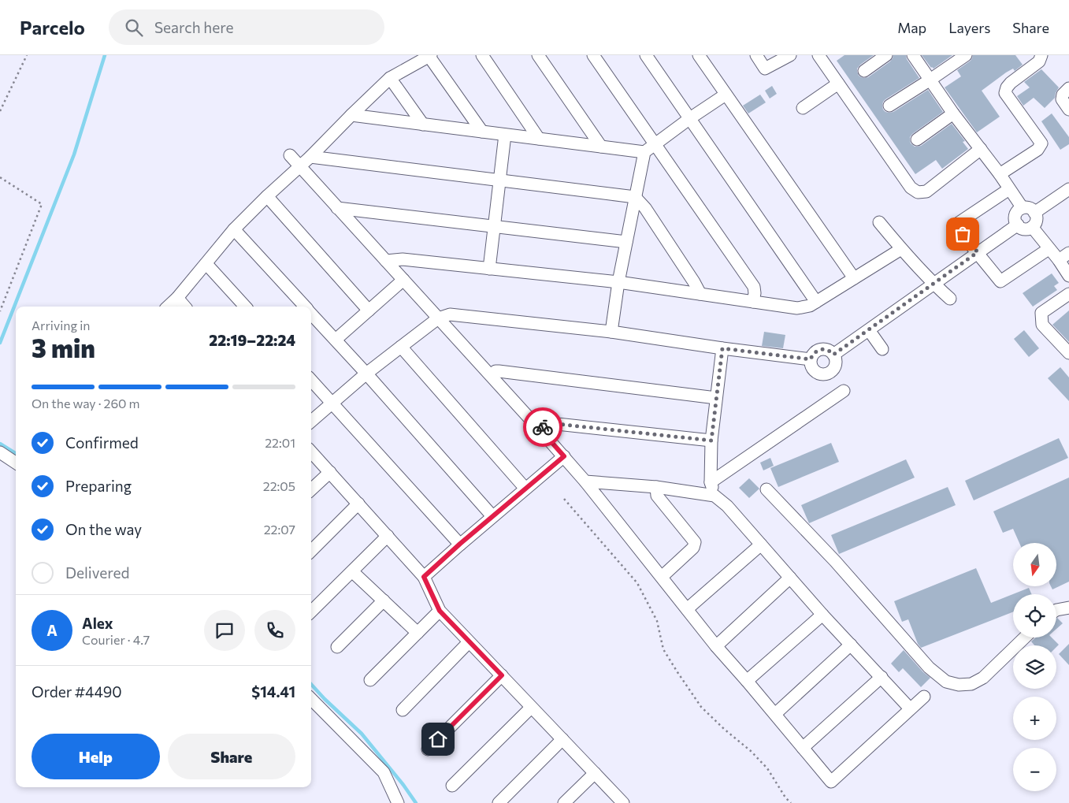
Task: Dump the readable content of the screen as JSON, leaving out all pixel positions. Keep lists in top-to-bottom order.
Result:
{
  "north": "bottom",
  "page": {
    "header": "Parcelo",
    "search": "Search here",
    "nav": ["Map", "Layers", "Share"],
    "heading": ["3 min", "Arriving in", "22:19–22:24"],
    "panel": [
      "Alex",
      "Courier · 4.7",
      "Order #4490",
      "$14.41"
    ],
    "bar": "On the way · 260 m",
    "list": [
      ["Confirmed", "22:01"],
      ["Preparing", "22:05"],
      ["On the way", "22:07"],
      "Delivered"
    ],
    "map_buttons": ["+", "−"],
    "round": "A",
    "buttons": ["Help", "Share"]
  }
}
